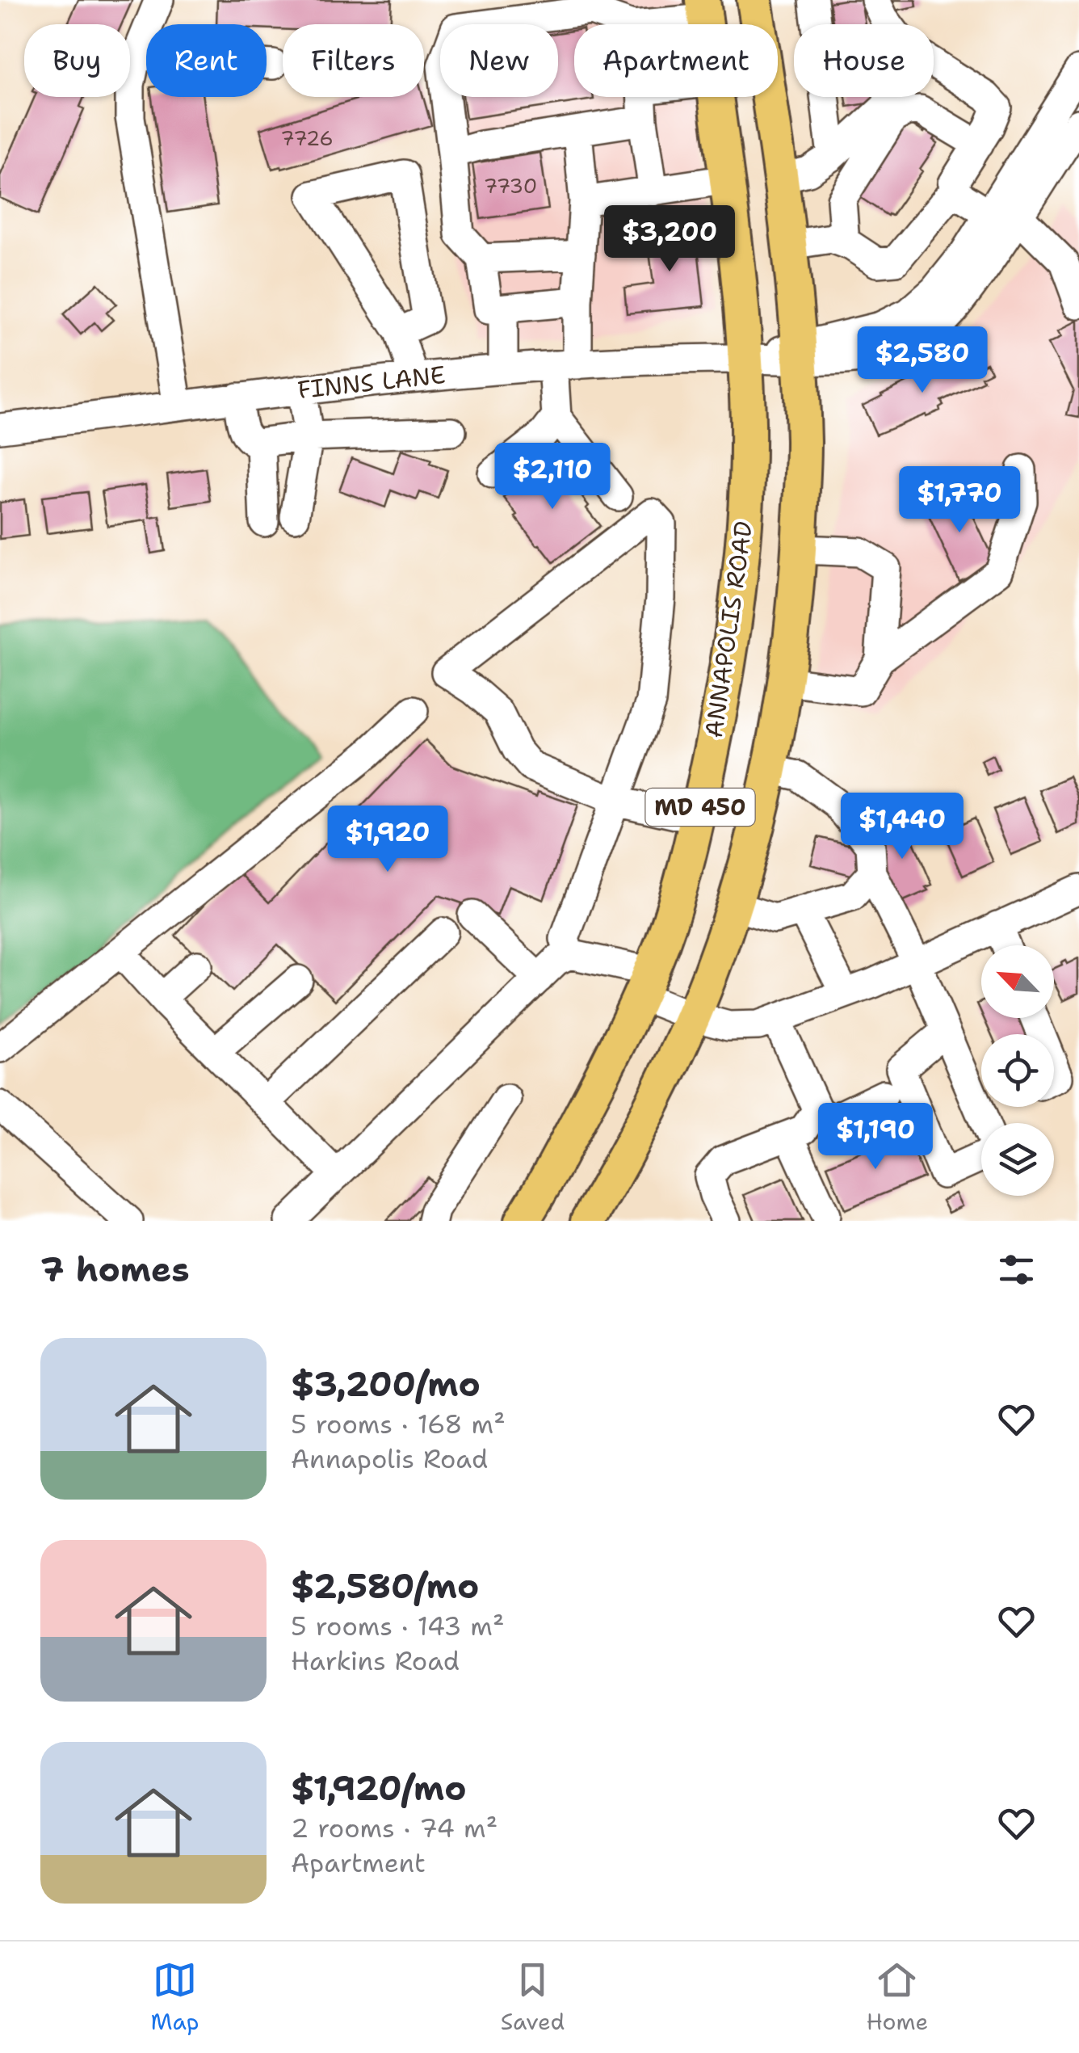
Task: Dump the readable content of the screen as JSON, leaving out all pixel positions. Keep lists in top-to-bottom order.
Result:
{
  "streets": {
    "main road": ["ANNAPOLIS ROAD", "MD 450"],
    "street": ["FINNS LANE"]
  },
  "crossings": [
    ["FINNS LANE", "ANNAPOLIS ROAD"],
    ["FINNS LANE", "MD 450"]
  ],
  "house_numbers": ["7726", "7730"],
  "north": "top left",
  "page": {
    "chip": [
      "Buy",
      "Rent",
      "Filters",
      "New",
      "Apartment",
      "House"
    ],
    "price": [
      "$3,200",
      "$2,580",
      "$2,110",
      "$1,770",
      "$1,440",
      "$1,920",
      "$1,190"
    ],
    "heading": "7 homes",
    "list": [
      {
        "name": "$3,200/mo",
        "note": "5 rooms · 168 m² · Annapolis Road"
      },
      {
        "name": "$2,580/mo",
        "note": "5 rooms · 143 m² · Harkins Road"
      },
      {
        "name": "$1,920/mo",
        "note": "2 rooms · 74 m² · Apartment"
      }
    ],
    "tabs": ["Map", "Saved", "Home"]
  }
}
